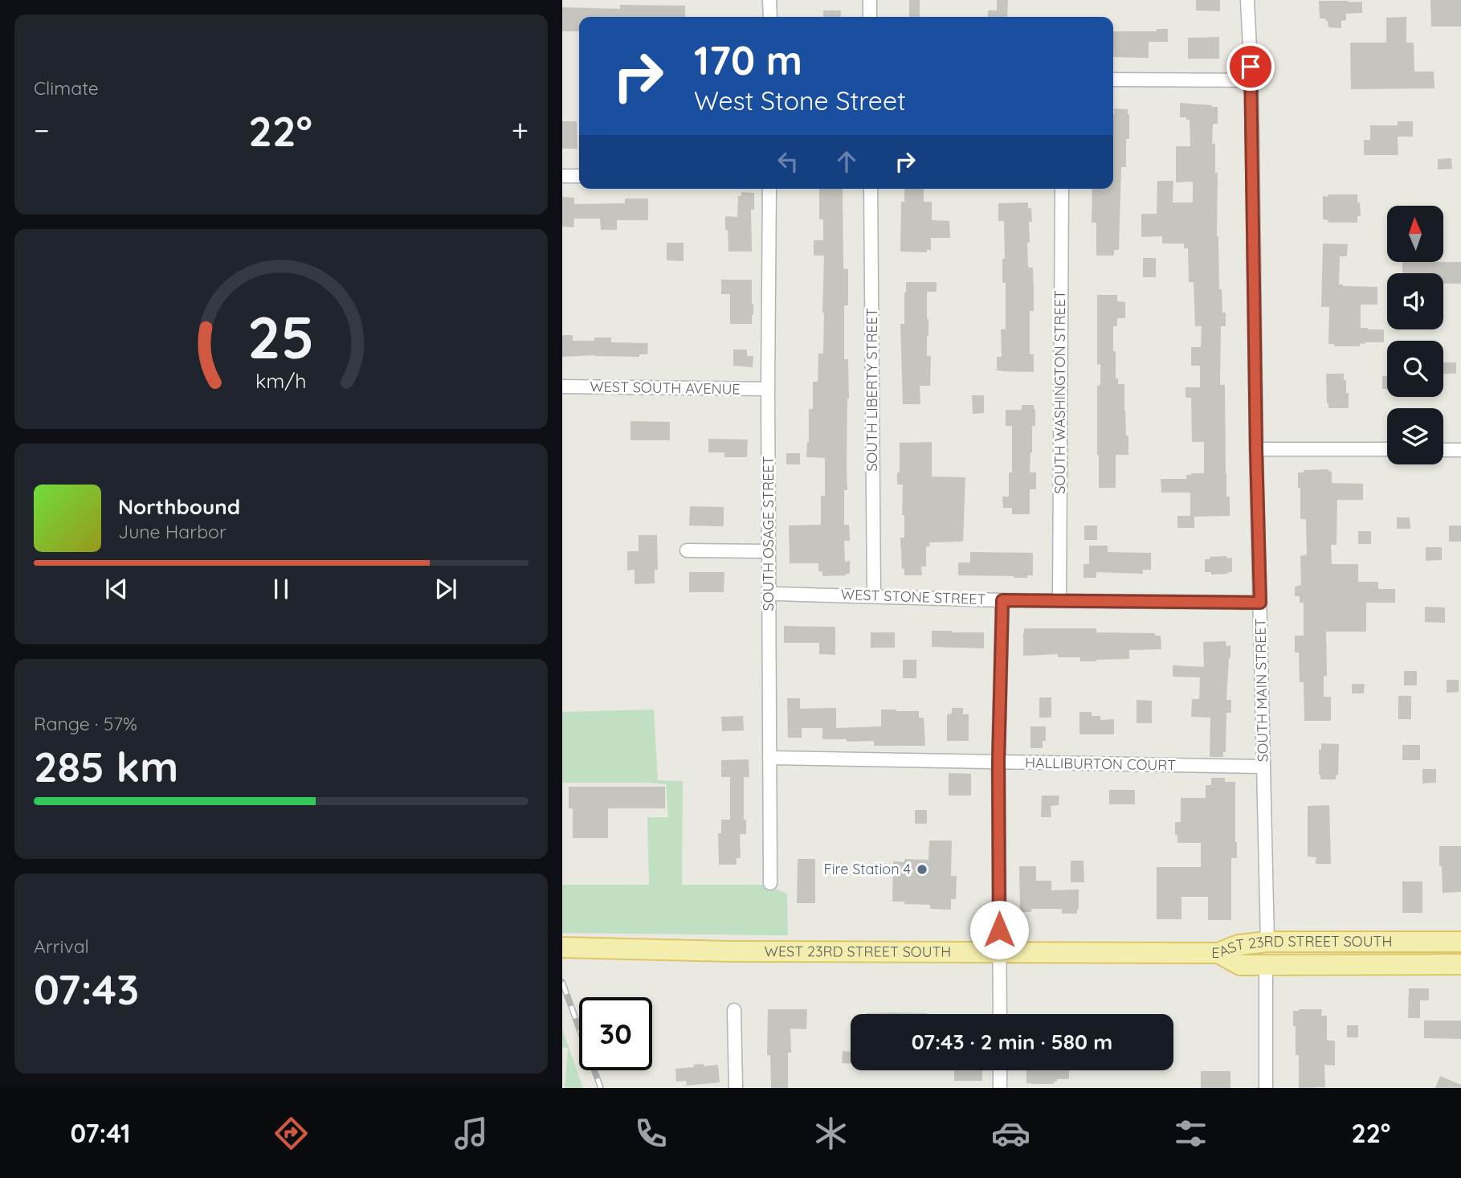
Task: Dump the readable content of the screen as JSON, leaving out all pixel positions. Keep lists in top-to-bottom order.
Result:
{
  "streets": {
    "main road": ["WEST 23RD STREET SOUTH", "EAST 23RD STREET SOUTH"],
    "street": [
      "WEST SOUTH AVENUE",
      "SOUTH LIBERTY STREET",
      "SOUTH WASHINGTON STREET",
      "SOUTH OSAGE STREET",
      "WEST STONE STREET",
      "SOUTH MAIN STREET",
      "HALLIBURTON COURT"
    ]
  },
  "crossings": [
    ["WEST SOUTH AVENUE", "SOUTH OSAGE STREET"],
    ["SOUTH LIBERTY STREET", "WEST STONE STREET"],
    ["SOUTH WASHINGTON STREET", "WEST STONE STREET"],
    ["SOUTH OSAGE STREET", "WEST STONE STREET"],
    ["SOUTH OSAGE STREET", "HALLIBURTON COURT"],
    ["WEST STONE STREET", "SOUTH MAIN STREET"],
    ["SOUTH MAIN STREET", "HALLIBURTON COURT"],
    ["SOUTH MAIN STREET", "EAST 23RD STREET SOUTH"],
    ["WEST 23RD STREET SOUTH", "EAST 23RD STREET SOUTH"]
  ],
  "places": ["Fire Station 4"],
  "north": "top",
  "page": {
    "tile": [
      "Climate",
      ["Range · 57%", "285 km"],
      ["Arrival", "07:43"]
    ],
    "turn": ["170 m", "West Stone Street"],
    "heat": ["−", "22°", "+"],
    "song": ["Northbound", "June Harbor"],
    "limit": "30",
    "trip": "07:43 · 2 min · 580 m",
    "tabs": ["07:41", "22°"],
    "gauge": ["25", "km/h"]
  }
}
